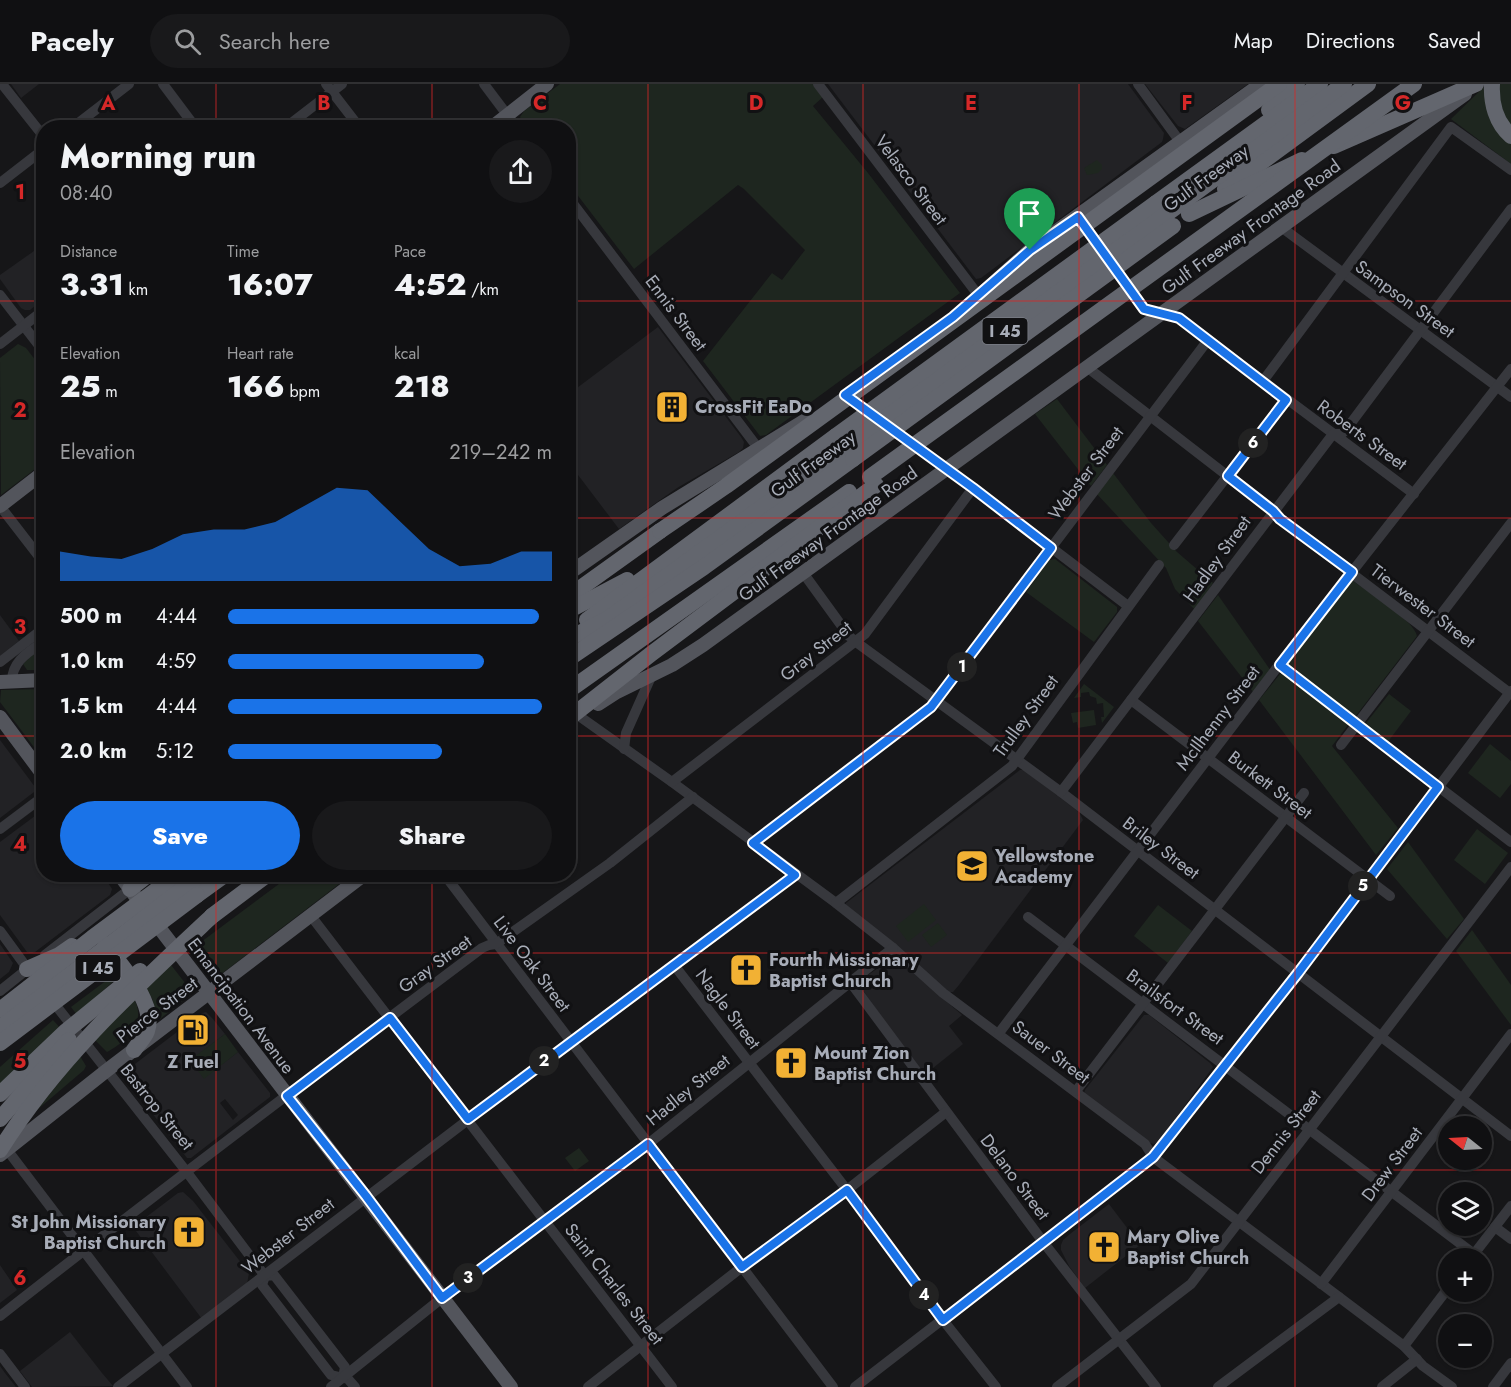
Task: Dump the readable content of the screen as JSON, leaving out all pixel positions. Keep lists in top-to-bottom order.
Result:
{
  "streets": {
    "highway": ["Gulf Freeway", "I 45"],
    "main road": ["Gulf Freeway Frontage Road", "Emancipation Avenue", "Pierce Street"],
    "street": [
      "Velasco Street",
      "Sampson Street",
      "Ennis Street",
      "Roberts Street",
      "Webster Street",
      "Hadley Street",
      "Tierwester Street",
      "Gray Street",
      "Trulley Street",
      "McIlhenny Street",
      "Burkett Street",
      "Briley Street",
      "Live Oak Street",
      "Brailsfort Street",
      "Nagle Street",
      "Sauer Street",
      "Bastrop Street",
      "Dennis Street",
      "Drew Street",
      "Delano Street",
      "Saint Charles Street"
    ]
  },
  "crossings": [
    ["Gulf Freeway Frontage Road", "Sampson Street"],
    ["Gulf Freeway Frontage Road", "Roberts Street"],
    ["Gulf Freeway Frontage Road", "Tierwester Street"],
    ["Gulf Freeway Frontage Road", "Briley Street"],
    ["Sampson Street", "Hadley Street"],
    ["Sampson Street", "McIlhenny Street"],
    ["Roberts Street", "Webster Street"],
    ["Roberts Street", "Hadley Street"],
    ["Roberts Street", "McIlhenny Street"],
    ["Webster Street", "Tierwester Street"],
    ["Webster Street", "Briley Street"],
    ["Webster Street", "Live Oak Street"],
    ["Webster Street", "Emancipation Avenue"],
    ["Webster Street", "Nagle Street"],
    ["Webster Street", "Sauer Street"],
    ["Webster Street", "Bastrop Street"],
    ["Webster Street", "Saint Charles Street"],
    ["Hadley Street", "Tierwester Street"],
    ["Hadley Street", "Burkett Street"],
    ["Hadley Street", "Briley Street"],
    ["Hadley Street", "Live Oak Street"],
    ["Hadley Street", "Emancipation Avenue"],
    ["Hadley Street", "Nagle Street"],
    ["Hadley Street", "Sauer Street"],
    ["Hadley Street", "Bastrop Street"],
    ["Hadley Street", "Delano Street"],
    ["Hadley Street", "Saint Charles Street"],
    ["Tierwester Street", "McIlhenny Street"],
    ["Gray Street", "Briley Street"],
    ["Gray Street", "Live Oak Street"],
    ["Gray Street", "Emancipation Avenue"],
    ["Gray Street", "Sauer Street"],
    ["Gray Street", "Bastrop Street"],
    ["Gray Street", "Saint Charles Street"],
    ["Trulley Street", "Briley Street"],
    ["Trulley Street", "Sauer Street"],
    ["McIlhenny Street", "Burkett Street"],
    ["McIlhenny Street", "Briley Street"],
    ["McIlhenny Street", "Brailsfort Street"],
    ["McIlhenny Street", "Sauer Street"],
    ["Briley Street", "Dennis Street"],
    ["Briley Street", "Drew Street"],
    ["Emancipation Avenue", "Pierce Street"],
    ["Brailsfort Street", "Dennis Street"],
    ["Brailsfort Street", "Drew Street"],
    ["Pierce Street", "Bastrop Street"],
    ["Pierce Street", "Saint Charles Street"],
    ["Sauer Street", "Dennis Street"],
    ["Sauer Street", "Drew Street"],
    ["Dennis Street", "Delano Street"]
  ],
  "places": {
    "building": ["CrossFit EaDo"],
    "school or university": ["Yellowstone Academy"],
    "church": [
      "Fourth Missionary Baptist Church",
      "Mount Zion Baptist Church",
      "St John Missionary Baptist Church",
      "Mary Olive Baptist Church"
    ],
    "fuel station": ["Z Fuel"]
  },
  "north": "left",
  "page": {
    "header": "Pacely",
    "search": "Search here",
    "nav": ["Map", "Directions", "Saved"],
    "heading": ["Morning run", "08:40"],
    "stats": [
      ["Distance", "3.31 km"],
      ["Time", "16:07"],
      ["Pace", "4:52 /km"],
      ["Elevation", "25 m"],
      ["Heart rate", "166 bpm"],
      ["kcal", "218"]
    ],
    "chart": ["Elevation", "219–242 m"],
    "pins": [
      "6",
      "1",
      "5",
      "2",
      "3",
      "4"
    ],
    "list": [
      {
        "name": "500 m",
        "note": "4:44"
      },
      {
        "name": "1.0 km",
        "note": "4:59"
      },
      {
        "name": "1.5 km",
        "note": "4:44"
      },
      {
        "name": "2.0 km",
        "note": "5:12"
      }
    ],
    "buttons": ["Save", "Share"],
    "map_buttons": ["+", "−"]
  },
  "grid": {
    "columns": [
      "A",
      "B",
      "C",
      "D",
      "E",
      "F",
      "G"
    ],
    "rows": [
      "1",
      "2",
      "3",
      "4",
      "5",
      "6"
    ]
  }
}
